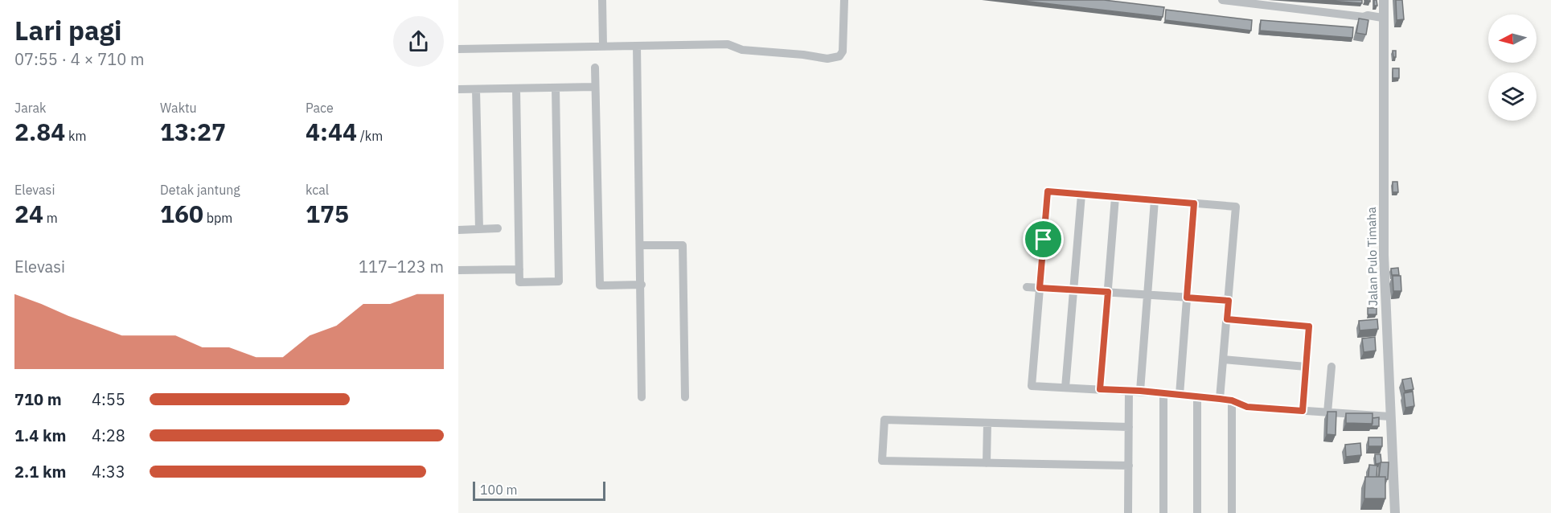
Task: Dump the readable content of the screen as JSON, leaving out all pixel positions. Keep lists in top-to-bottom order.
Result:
{
  "streets": {
    "street": ["Jalan Pulo Timaha"]
  },
  "scale_bar": "100 m",
  "north": "left",
  "page": {
    "heading": ["Lari pagi", "07:55 · 4 × 710 m"],
    "stats": [
      ["Jarak", "2.84 km"],
      ["Waktu", "13:27"],
      ["Pace", "4:44 /km"],
      ["Elevasi", "24 m"],
      ["Detak jantung", "160 bpm"],
      ["kcal", "175"]
    ],
    "chart": ["Elevasi", "117–123 m"],
    "list": [
      {
        "name": "710 m",
        "note": "4:55"
      },
      {
        "name": "1.4 km",
        "note": "4:28"
      },
      {
        "name": "2.1 km",
        "note": "4:33"
      }
    ],
    "scale": "100 m"
  }
}
